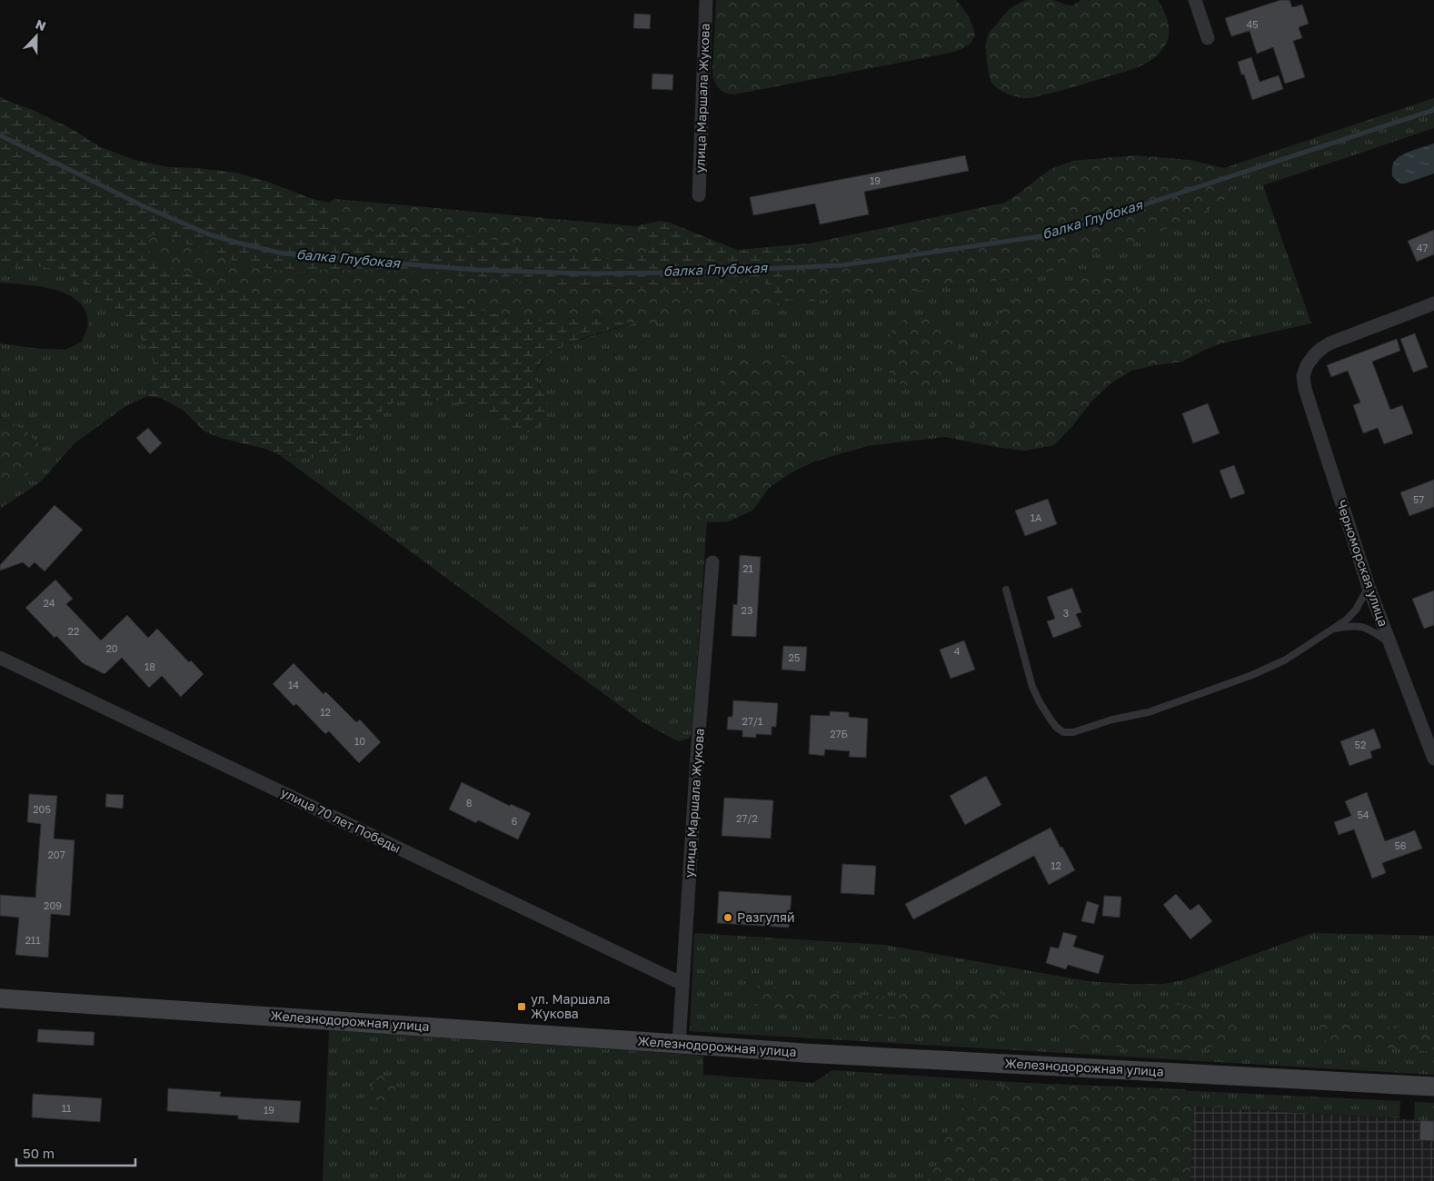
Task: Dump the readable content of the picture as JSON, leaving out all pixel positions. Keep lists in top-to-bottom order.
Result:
{
  "streets": {
    "main road": ["Железнодорожная улица"],
    "street": ["улица Маршала Жукова", "Черноморская улица", "улица 70 лет Победы"]
  },
  "crossings": [
    ["улица Маршала Жукова", "улица 70 лет Победы"],
    ["улица Маршала Жукова", "Железнодорожная улица"]
  ],
  "water": ["балка Глубокая"],
  "places": {
    "other": ["Разгуляй"],
    "transit": ["ул. Маршала Жукова"]
  },
  "house_numbers": [
    "45",
    "19",
    "47",
    "57",
    "1А",
    "21",
    "24",
    "23",
    "3",
    "22",
    "20",
    "4",
    "25",
    "18",
    "14",
    "12",
    "27/1",
    "27Б",
    "10",
    "52",
    "8",
    "205",
    "54",
    "27/2",
    "6",
    "56",
    "207",
    "12",
    "209",
    "211",
    "11",
    "19"
  ],
  "scale_bar": "50 m",
  "north": "top"
}
